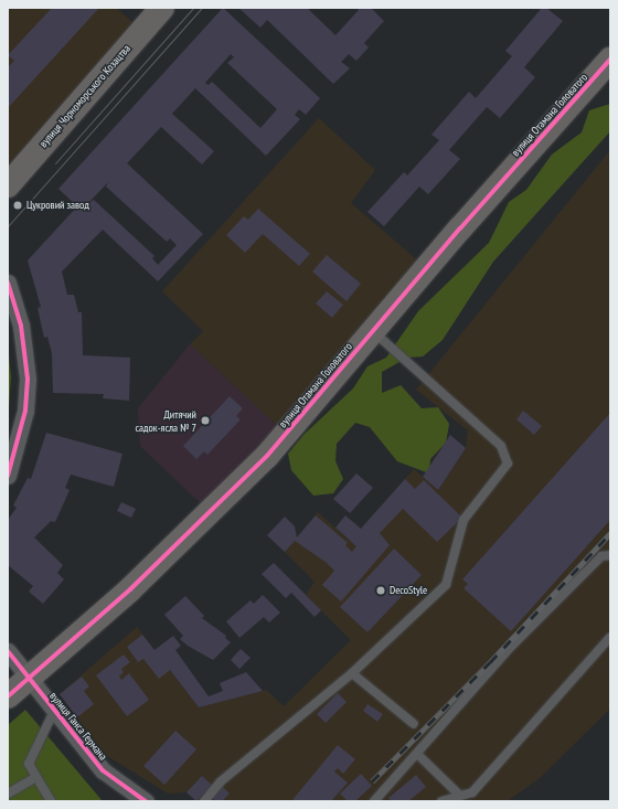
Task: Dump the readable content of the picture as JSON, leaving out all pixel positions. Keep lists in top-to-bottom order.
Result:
{
  "streets": {
    "main road": ["вулиця Чорноморського Козацтва", "вулиця Отамана Головатого"],
    "street": ["вулиця Ганса Германа"]
  },
  "crossings": [
    ["вулиця Отамана Головатого", "вулиця Ганса Германа"]
  ],
  "places": ["Цукровий завод", "Дитячий садок-ясла № 7", "DecoStyle"]
}
